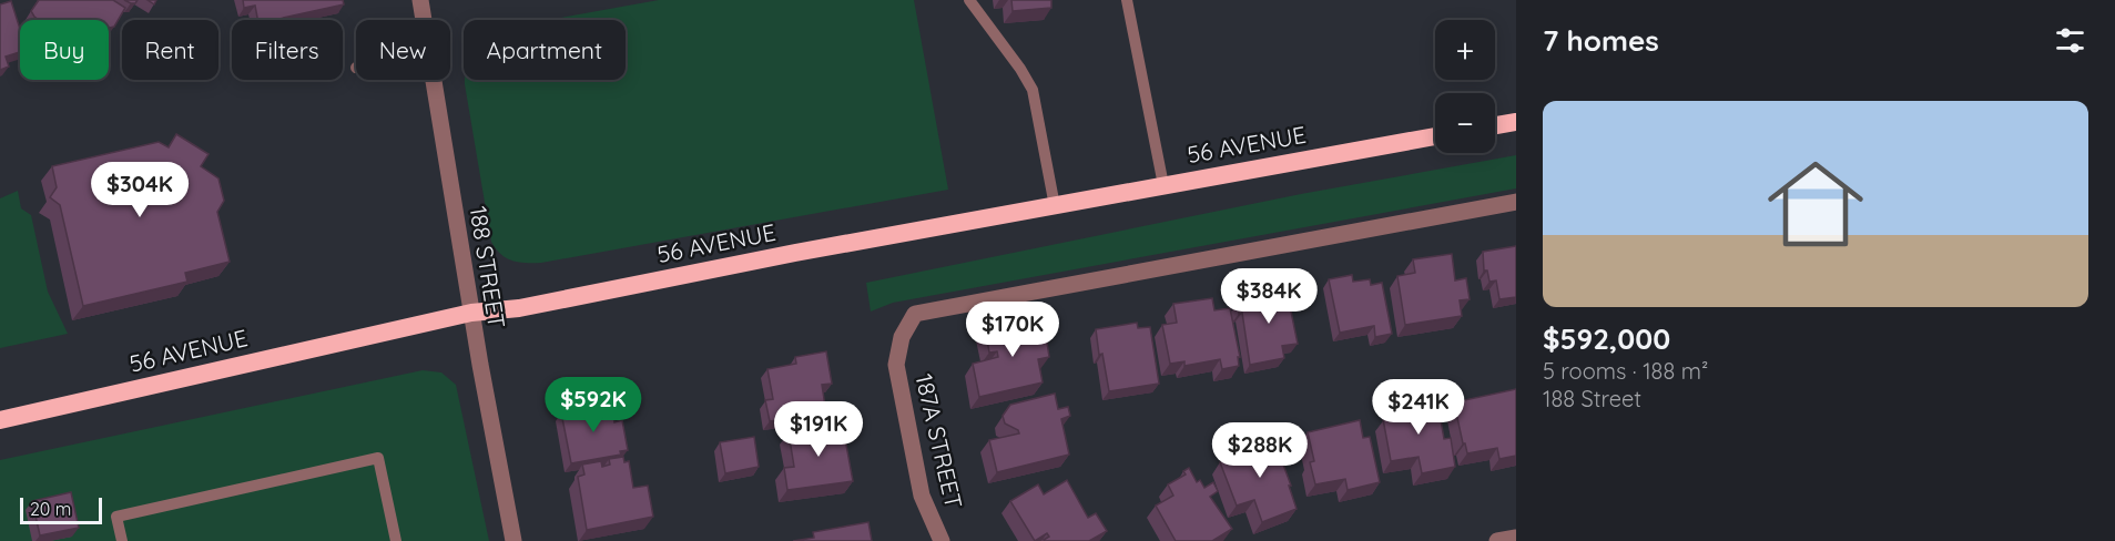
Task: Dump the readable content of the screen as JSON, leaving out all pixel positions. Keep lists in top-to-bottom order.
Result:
{
  "streets": {
    "highway": ["56 AVENUE"],
    "street": ["188 STREET", "187A STREET"]
  },
  "crossings": [
    ["56 AVENUE", "188 STREET"]
  ],
  "scale_bar": "20 m",
  "page": {
    "heading": "7 homes",
    "map_buttons": ["+", "−"],
    "chip": [
      "Buy",
      "Rent",
      "Filters",
      "New",
      "Apartment"
    ],
    "list": [
      {
        "name": "$592,000",
        "note": "5 rooms · 188 m² · 188 Street"
      }
    ],
    "price": [
      "$304K",
      "$384K",
      "$170K",
      "$592K",
      "$241K",
      "$191K",
      "$288K"
    ],
    "scale": "20 m"
  }
}
